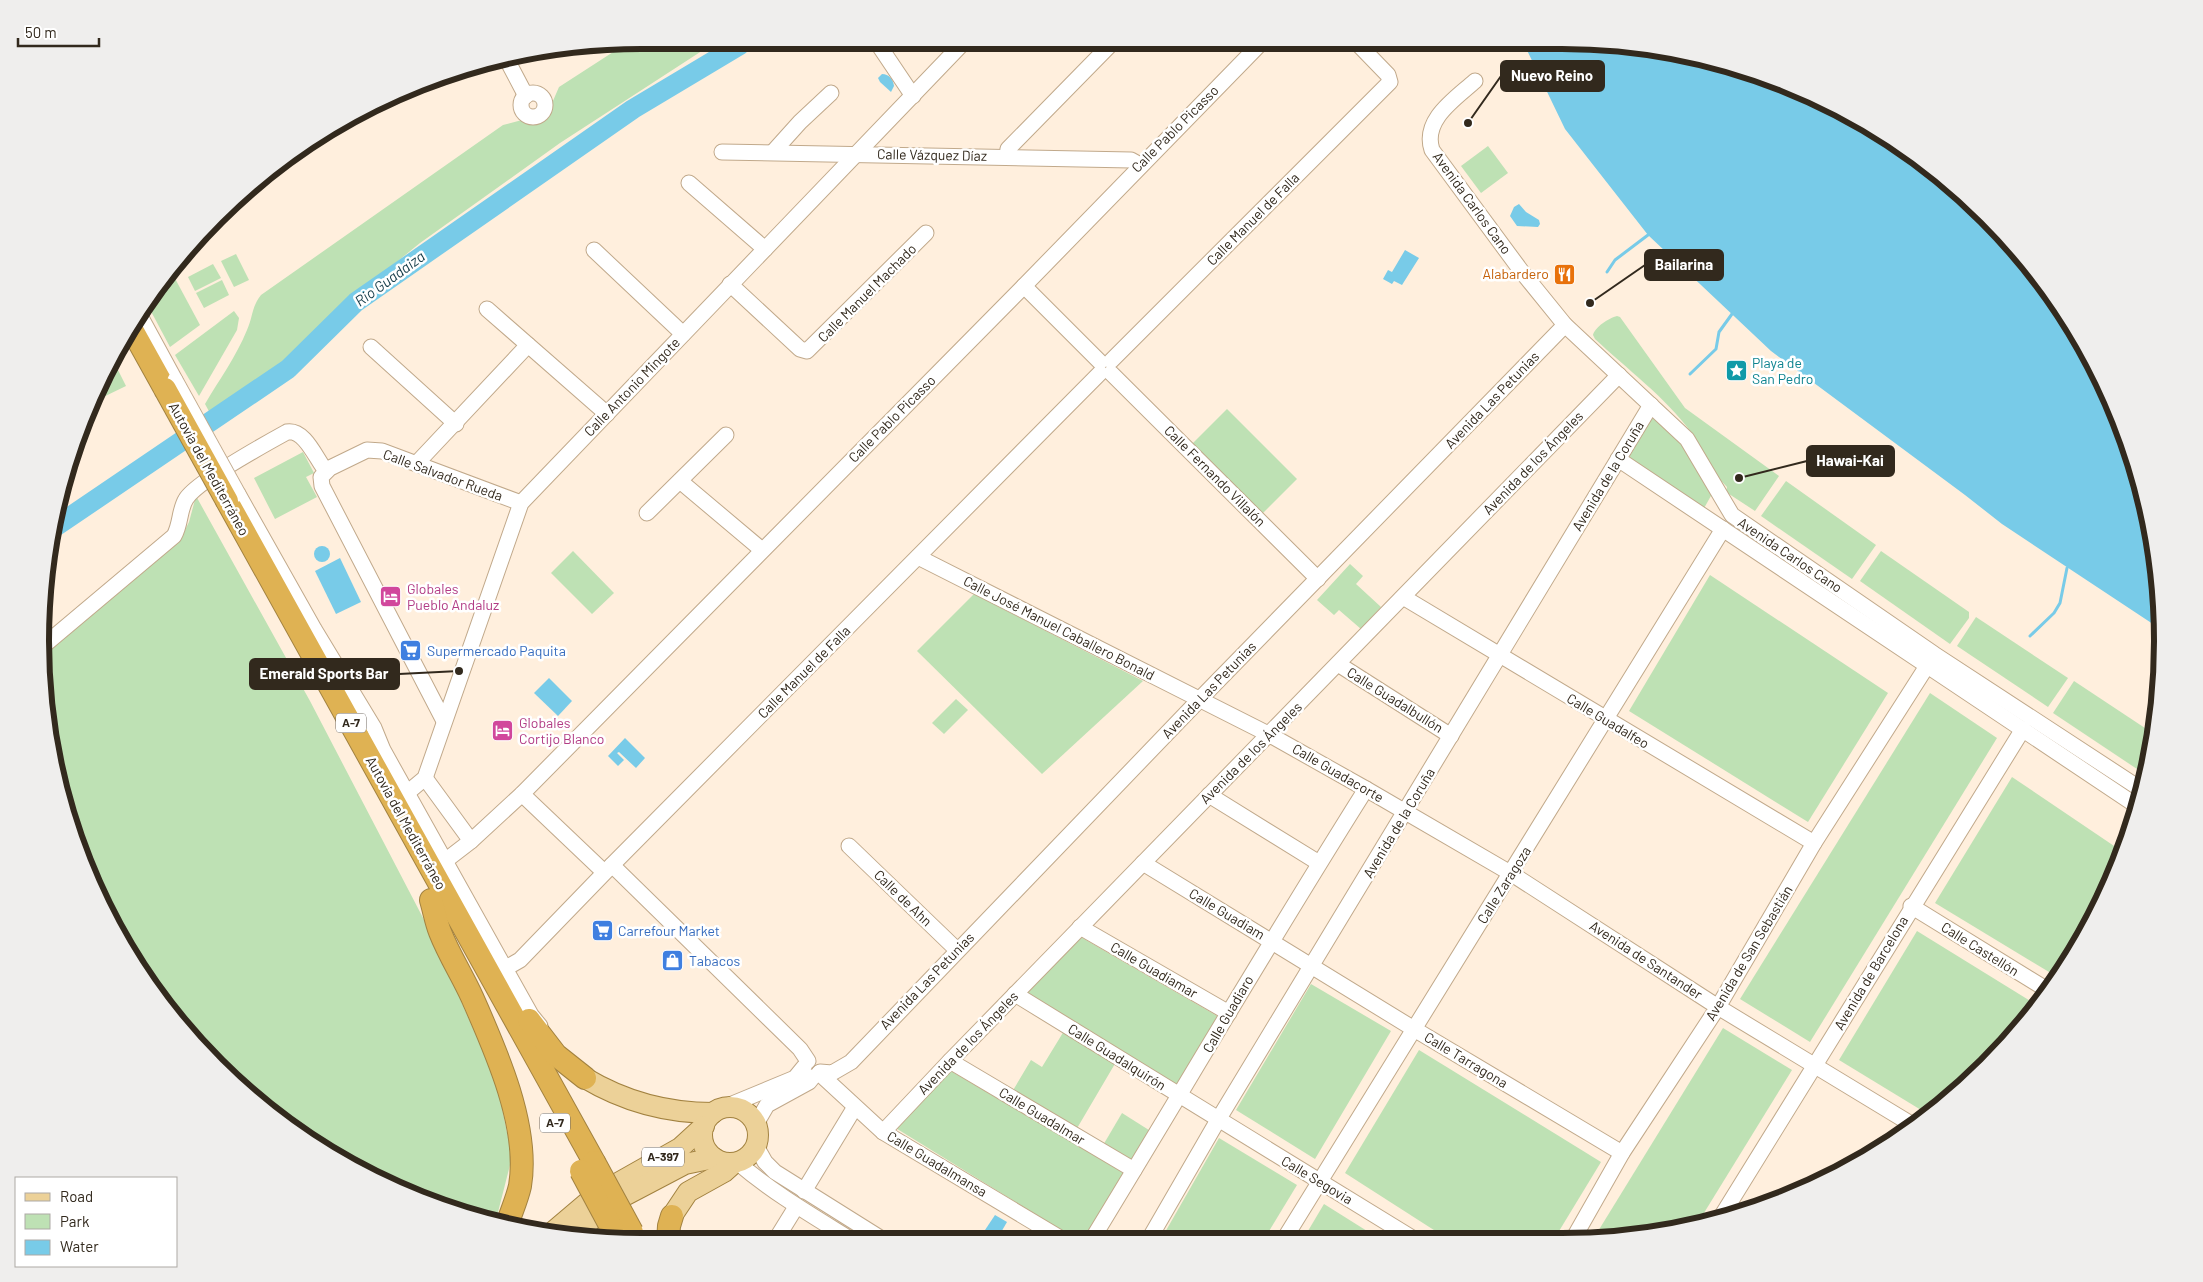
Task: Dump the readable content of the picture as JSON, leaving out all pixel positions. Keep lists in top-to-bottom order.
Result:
{
  "streets": {
    "highway": ["Autovía del Mediterráneo", "A-7"],
    "main road": ["A-397"],
    "street": [
      "Calle Pablo Picasso",
      "Calle Vázquez Díaz",
      "Avenida Carlos Cano",
      "Calle Manuel de Falla",
      "Calle Manuel Machado",
      "Calle Antonio Mingote",
      "Avenida Las Petunias",
      "Avenida de los Ángeles",
      "Calle Salvador Rueda",
      "Calle Fernando Villalón",
      "Avenida de la Coruña",
      "Calle José Manuel Caballero Bonald",
      "Calle Guadalbullón",
      "Calle Guadalfeo",
      "Calle Guadacorte",
      "Calle Zaragoza",
      "Calle de Ahn",
      "Calle Guadiam",
      "Calle Castellón",
      "Avenida de San Sebastián",
      "Avenida de Santander",
      "Calle Guadiamar",
      "Avenida de Barcelona",
      "Calle Guadiaro",
      "Calle Guadalquirón",
      "Calle Tarragona",
      "Calle Guadalmar",
      "Calle Guadalmansa",
      "Calle Segovia"
    ]
  },
  "crossings": [
    ["Calle Pablo Picasso", "Calle Vázquez Díaz"],
    ["Calle Pablo Picasso", "Calle Fernando Villalón"],
    ["Calle Pablo Picasso", "Calle Guadalmansa"],
    ["Calle Vázquez Díaz", "Calle Antonio Mingote"],
    ["Avenida Carlos Cano", "Avenida Las Petunias"],
    ["Avenida Carlos Cano", "Avenida de los Ángeles"],
    ["Avenida Carlos Cano", "Avenida de la Coruña"],
    ["Avenida Carlos Cano", "Calle Zaragoza"],
    ["Avenida Carlos Cano", "Avenida de San Sebastián"],
    ["Avenida Carlos Cano", "Avenida de Barcelona"],
    ["Calle Manuel de Falla", "Calle Fernando Villalón"],
    ["Calle Manuel de Falla", "Calle José Manuel Caballero Bonald"],
    ["Calle Manuel de Falla", "Calle Guadalmansa"],
    ["Calle Manuel Machado", "Calle Antonio Mingote"],
    ["Calle Antonio Mingote", "Calle Salvador Rueda"],
    ["Avenida Las Petunias", "Calle Fernando Villalón"],
    ["Avenida Las Petunias", "Calle José Manuel Caballero Bonald"],
    ["Avenida Las Petunias", "Calle de Ahn"],
    ["Avenida Las Petunias", "A-397"],
    ["Avenida Las Petunias", "Calle Guadalmansa"],
    ["Avenida de los Ángeles", "Calle José Manuel Caballero Bonald"],
    ["Avenida de los Ángeles", "Calle Guadalbullón"],
    ["Avenida de los Ángeles", "Calle Guadalfeo"],
    ["Avenida de los Ángeles", "Calle Guadacorte"],
    ["Avenida de los Ángeles", "Calle Guadiam"],
    ["Avenida de los Ángeles", "Calle Guadiamar"],
    ["Avenida de los Ángeles", "Calle Guadalquirón"],
    ["Avenida de los Ángeles", "Calle Guadalmar"],
    ["Avenida de los Ángeles", "Calle Guadalmansa"],
    ["Avenida de la Coruña", "Calle Guadalbullón"],
    ["Avenida de la Coruña", "Calle Guadalfeo"],
    ["Avenida de la Coruña", "Calle Guadacorte"],
    ["Avenida de la Coruña", "Calle Guadiam"],
    ["Avenida de la Coruña", "Avenida de Santander"],
    ["Avenida de la Coruña", "Calle Guadalquirón"],
    ["Avenida de la Coruña", "Calle Tarragona"],
    ["Avenida de la Coruña", "Calle Segovia"],
    ["Calle José Manuel Caballero Bonald", "Calle Guadacorte"],
    ["Calle Guadalfeo", "Calle Zaragoza"],
    ["Calle Guadalfeo", "Avenida de San Sebastián"],
    ["Calle Guadacorte", "Avenida de Santander"],
    ["Calle Guadacorte", "Calle Guadiaro"],
    ["Calle Zaragoza", "Avenida de Santander"],
    ["Calle Zaragoza", "Calle Tarragona"],
    ["Calle Zaragoza", "Calle Segovia"],
    ["Calle Guadiam", "Calle Guadiaro"],
    ["Calle Guadiam", "Calle Tarragona"],
    ["Calle Castellón", "Avenida de Barcelona"],
    ["Avenida de San Sebastián", "Avenida de Santander"],
    ["Avenida de San Sebastián", "Calle Tarragona"],
    ["Avenida de Santander", "Avenida de Barcelona"],
    ["Calle Guadiamar", "Calle Guadiaro"],
    ["Calle Guadiaro", "Calle Guadalquirón"],
    ["Calle Guadiaro", "Calle Guadalmar"],
    ["Calle Guadalquirón", "Calle Segovia"]
  ],
  "water": ["Rio Guadaiza"],
  "places": {
    "other": [
      "Nuevo Reino",
      "Bailarina",
      "Hawai-Kai",
      "Emerald Sports Bar"
    ],
    "restaurant": ["Alabardero"],
    "place": ["Playa de San Pedro"],
    "hotel": ["Globales Pueblo Andaluz", "Globales Cortijo Blanco"],
    "supermarket": ["Supermercado Paquita", "Carrefour Market"],
    "shop": ["Tabacos"]
  },
  "legend": ["Road", "Park", "Water"],
  "scale_bar": "50 m"
}
